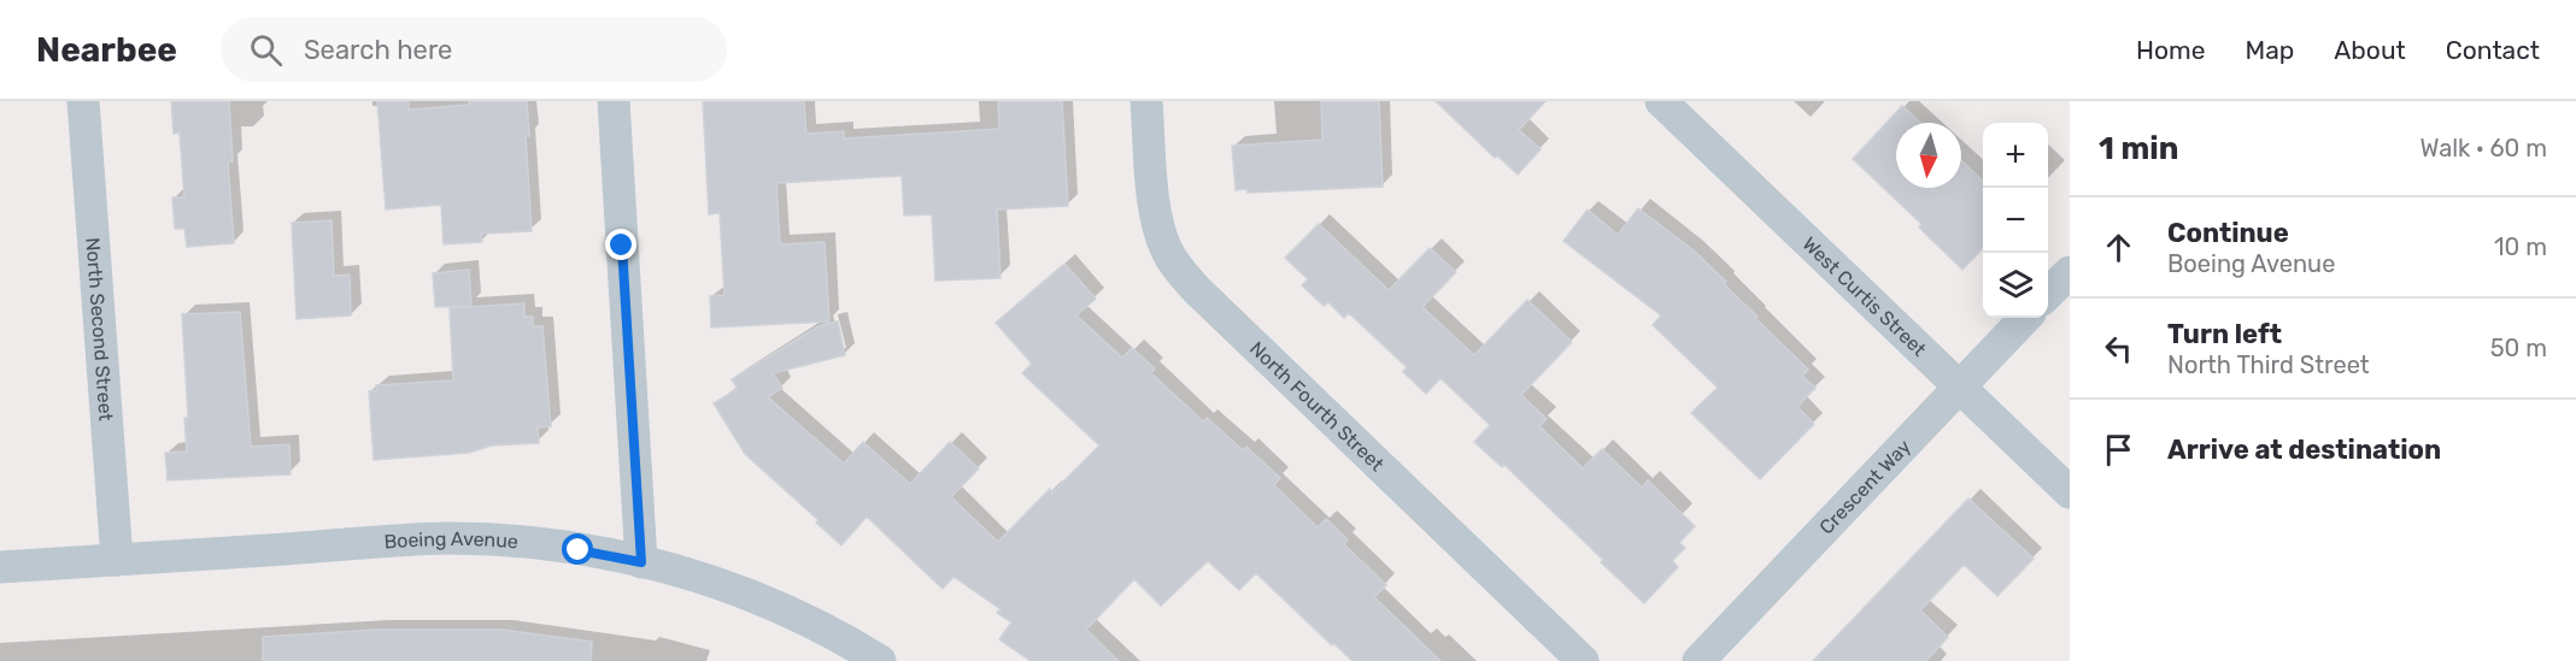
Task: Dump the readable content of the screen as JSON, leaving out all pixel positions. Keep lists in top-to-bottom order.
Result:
{
  "streets": {
    "street": [
      "West Curtis Street",
      "North Second Street",
      "North Fourth Street",
      "Crescent Way",
      "Boeing Avenue"
    ]
  },
  "crossings": [
    ["West Curtis Street", "Crescent Way"],
    ["North Second Street", "Boeing Avenue"]
  ],
  "north": "bottom",
  "page": {
    "header": "Nearbee",
    "search": "Search here",
    "nav": [
      "Home",
      "Map",
      "About",
      "Contact"
    ],
    "heading": ["1 min", "Walk · 60 m"],
    "map_buttons": ["+", "−"],
    "list": [
      ["Continue", "Boeing Avenue", "10 m"],
      ["Turn left", "North Third Street", "50 m"],
      "Arrive at destination"
    ]
  }
}
